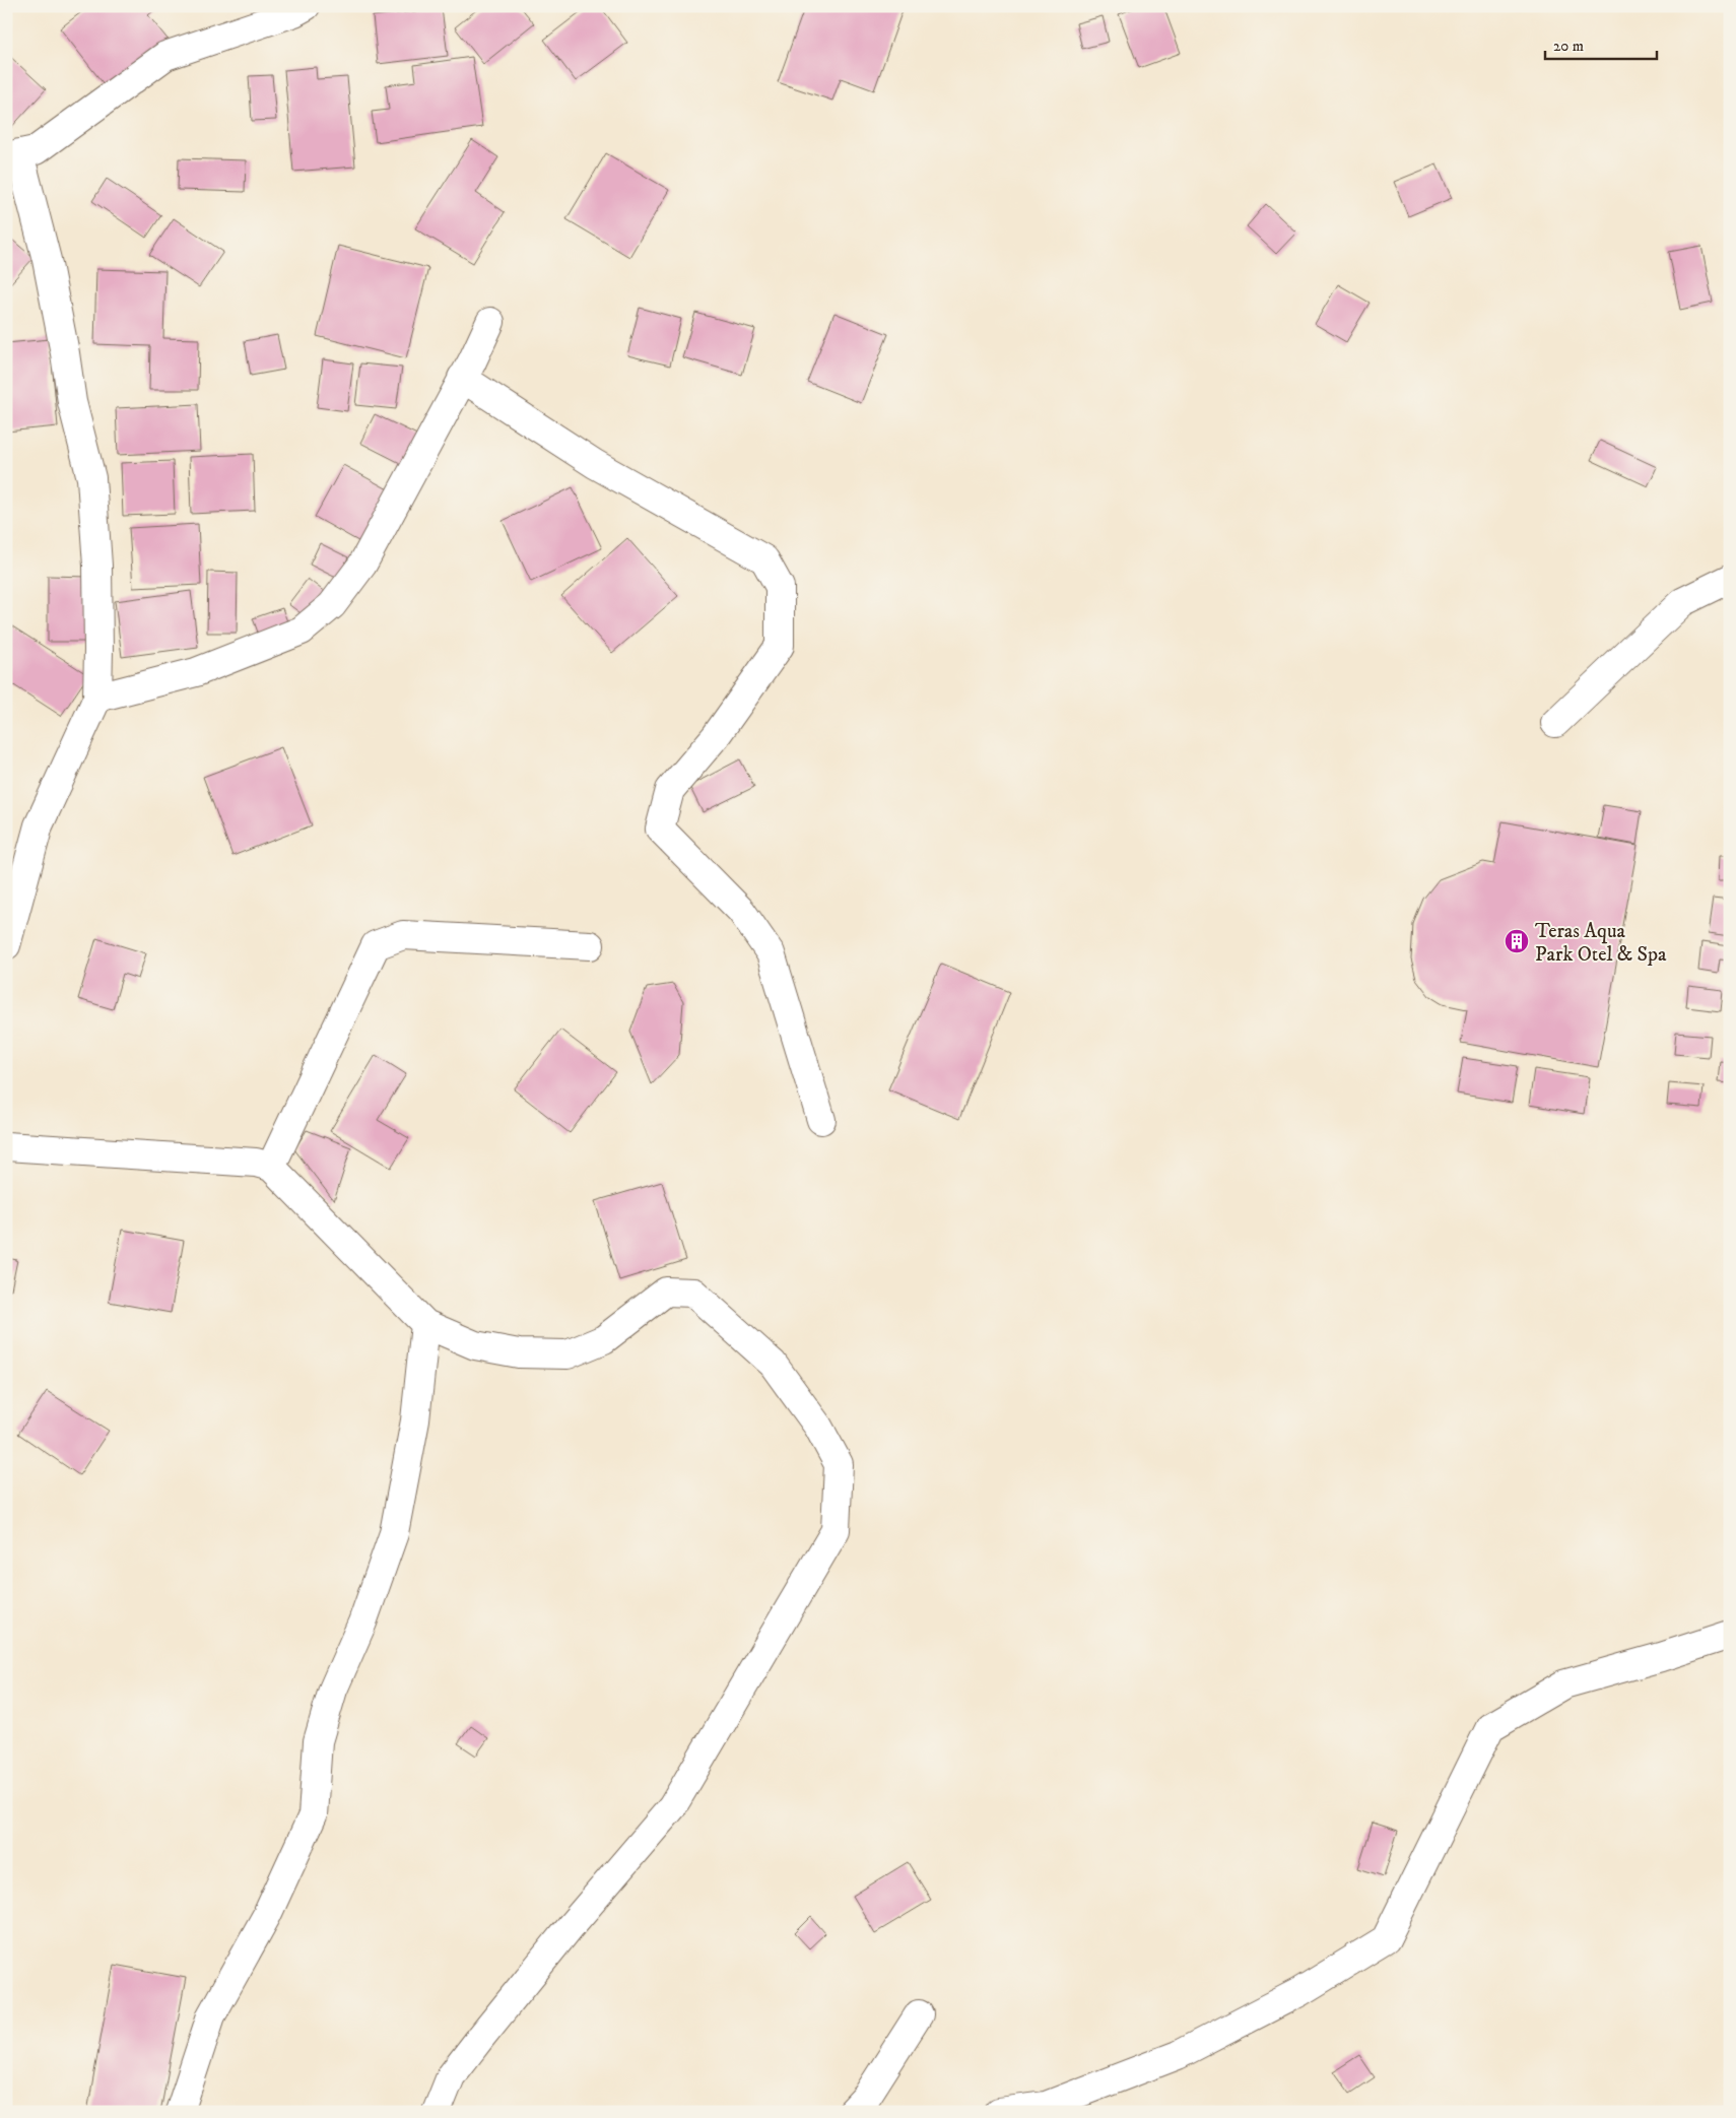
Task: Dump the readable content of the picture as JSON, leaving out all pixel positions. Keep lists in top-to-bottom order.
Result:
{
  "places": {
    "building": ["Teras Aqua Park Otel & Spa"]
  },
  "scale_bar": "20 m"
}
